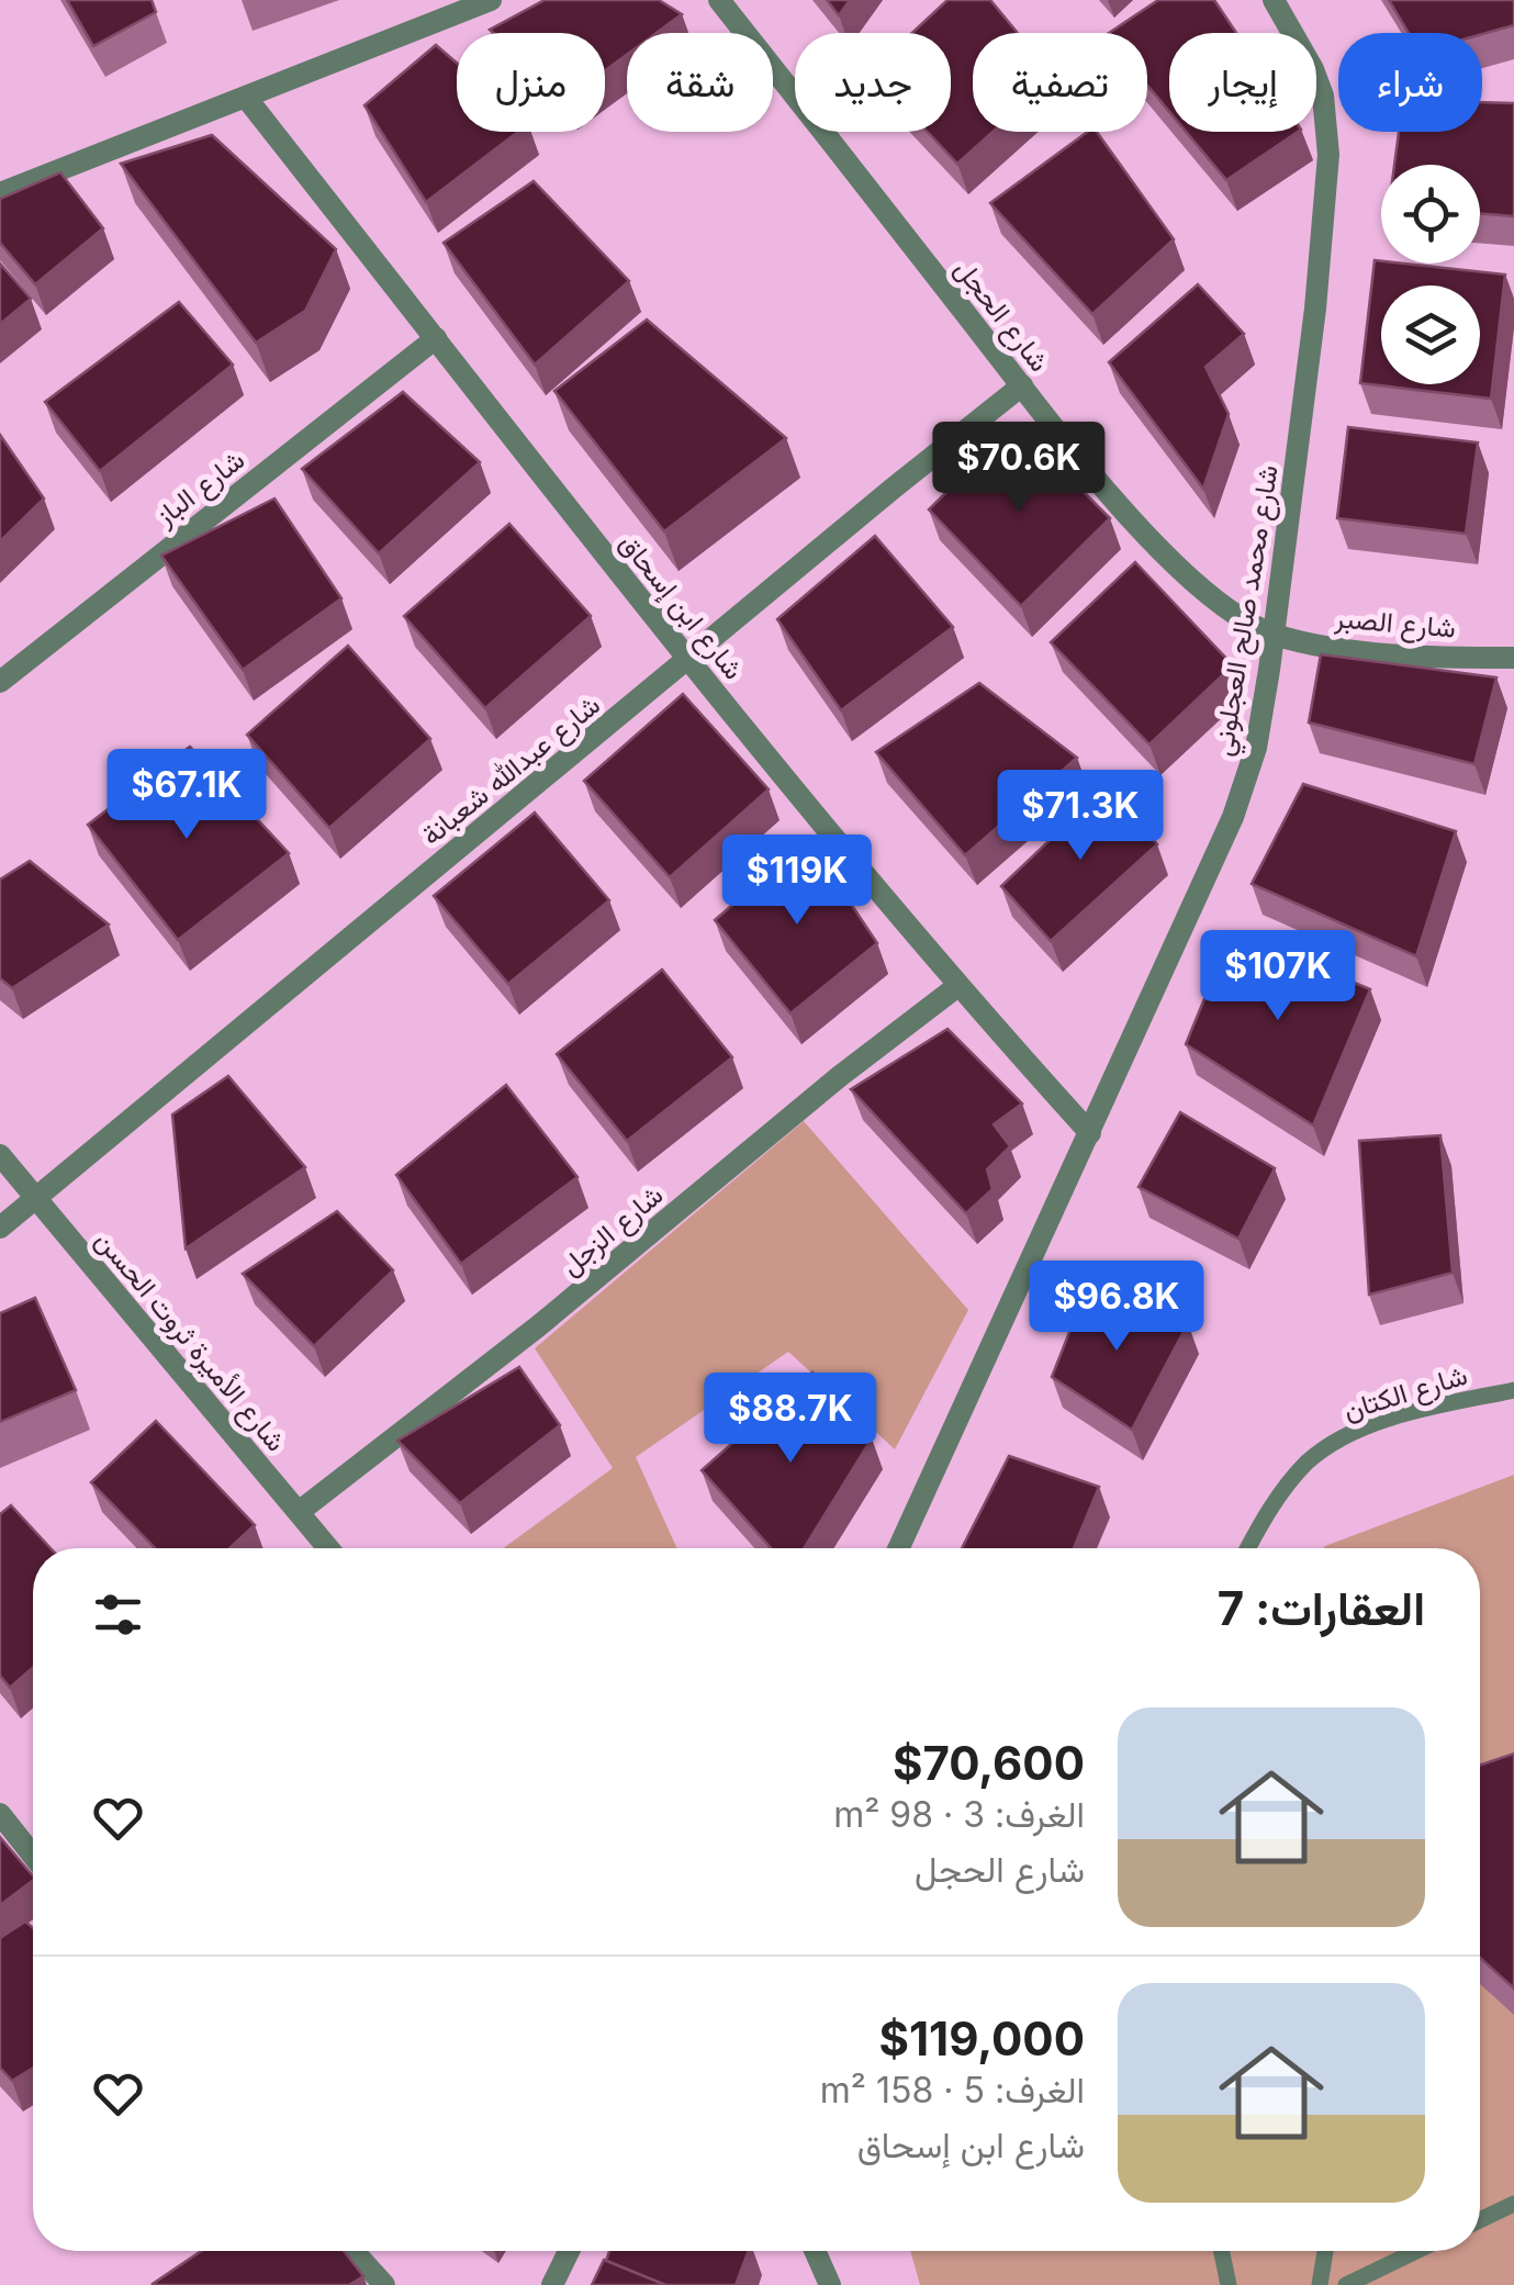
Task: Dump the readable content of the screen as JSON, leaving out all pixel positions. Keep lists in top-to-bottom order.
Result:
{
  "streets": {
    "street": [
      "شارع الحجل",
      "شارع الباز",
      "شارع ابن إسحاق",
      "شارع محمد صالح العجلوني",
      "شارع الصبر",
      "شارع عبدالله شعبانة",
      "شارع الزجل",
      "شارع الأميرة ثروت الحسن"
    ],
    "lane": ["شارع الكتان"]
  },
  "crossings": [
    ["شارع الحجل", "شارع محمد صالح العجلوني"],
    ["شارع الحجل", "شارع الصبر"],
    ["شارع الحجل", "شارع عبدالله شعبانة"],
    ["شارع الباز", "شارع ابن إسحاق"],
    ["شارع ابن إسحاق", "شارع محمد صالح العجلوني"],
    ["شارع ابن إسحاق", "شارع عبدالله شعبانة"],
    ["شارع ابن إسحاق", "شارع الزجل"],
    ["شارع محمد صالح العجلوني", "شارع الصبر"],
    ["شارع عبدالله شعبانة", "شارع الأميرة ثروت الحسن"],
    ["شارع الزجل", "شارع الأميرة ثروت الحسن"]
  ],
  "page": {
    "chip": [
      "شراء",
      "إيجار",
      "تصفية",
      "جديد",
      "شقة",
      "منزل"
    ],
    "price": [
      "$70.6K",
      "$67.1K",
      "$71.3K",
      "$119K",
      "$107K",
      "$96.8K",
      "$88.7K"
    ],
    "heading": "العقارات: 7",
    "list": [
      {
        "name": "$70,600",
        "note": "الغرف: 3 · 98 m² · شارع الحجل"
      },
      {
        "name": "$119,000",
        "note": "الغرف: 5 · 158 m² · شارع ابن إسحاق"
      }
    ]
  }
}
